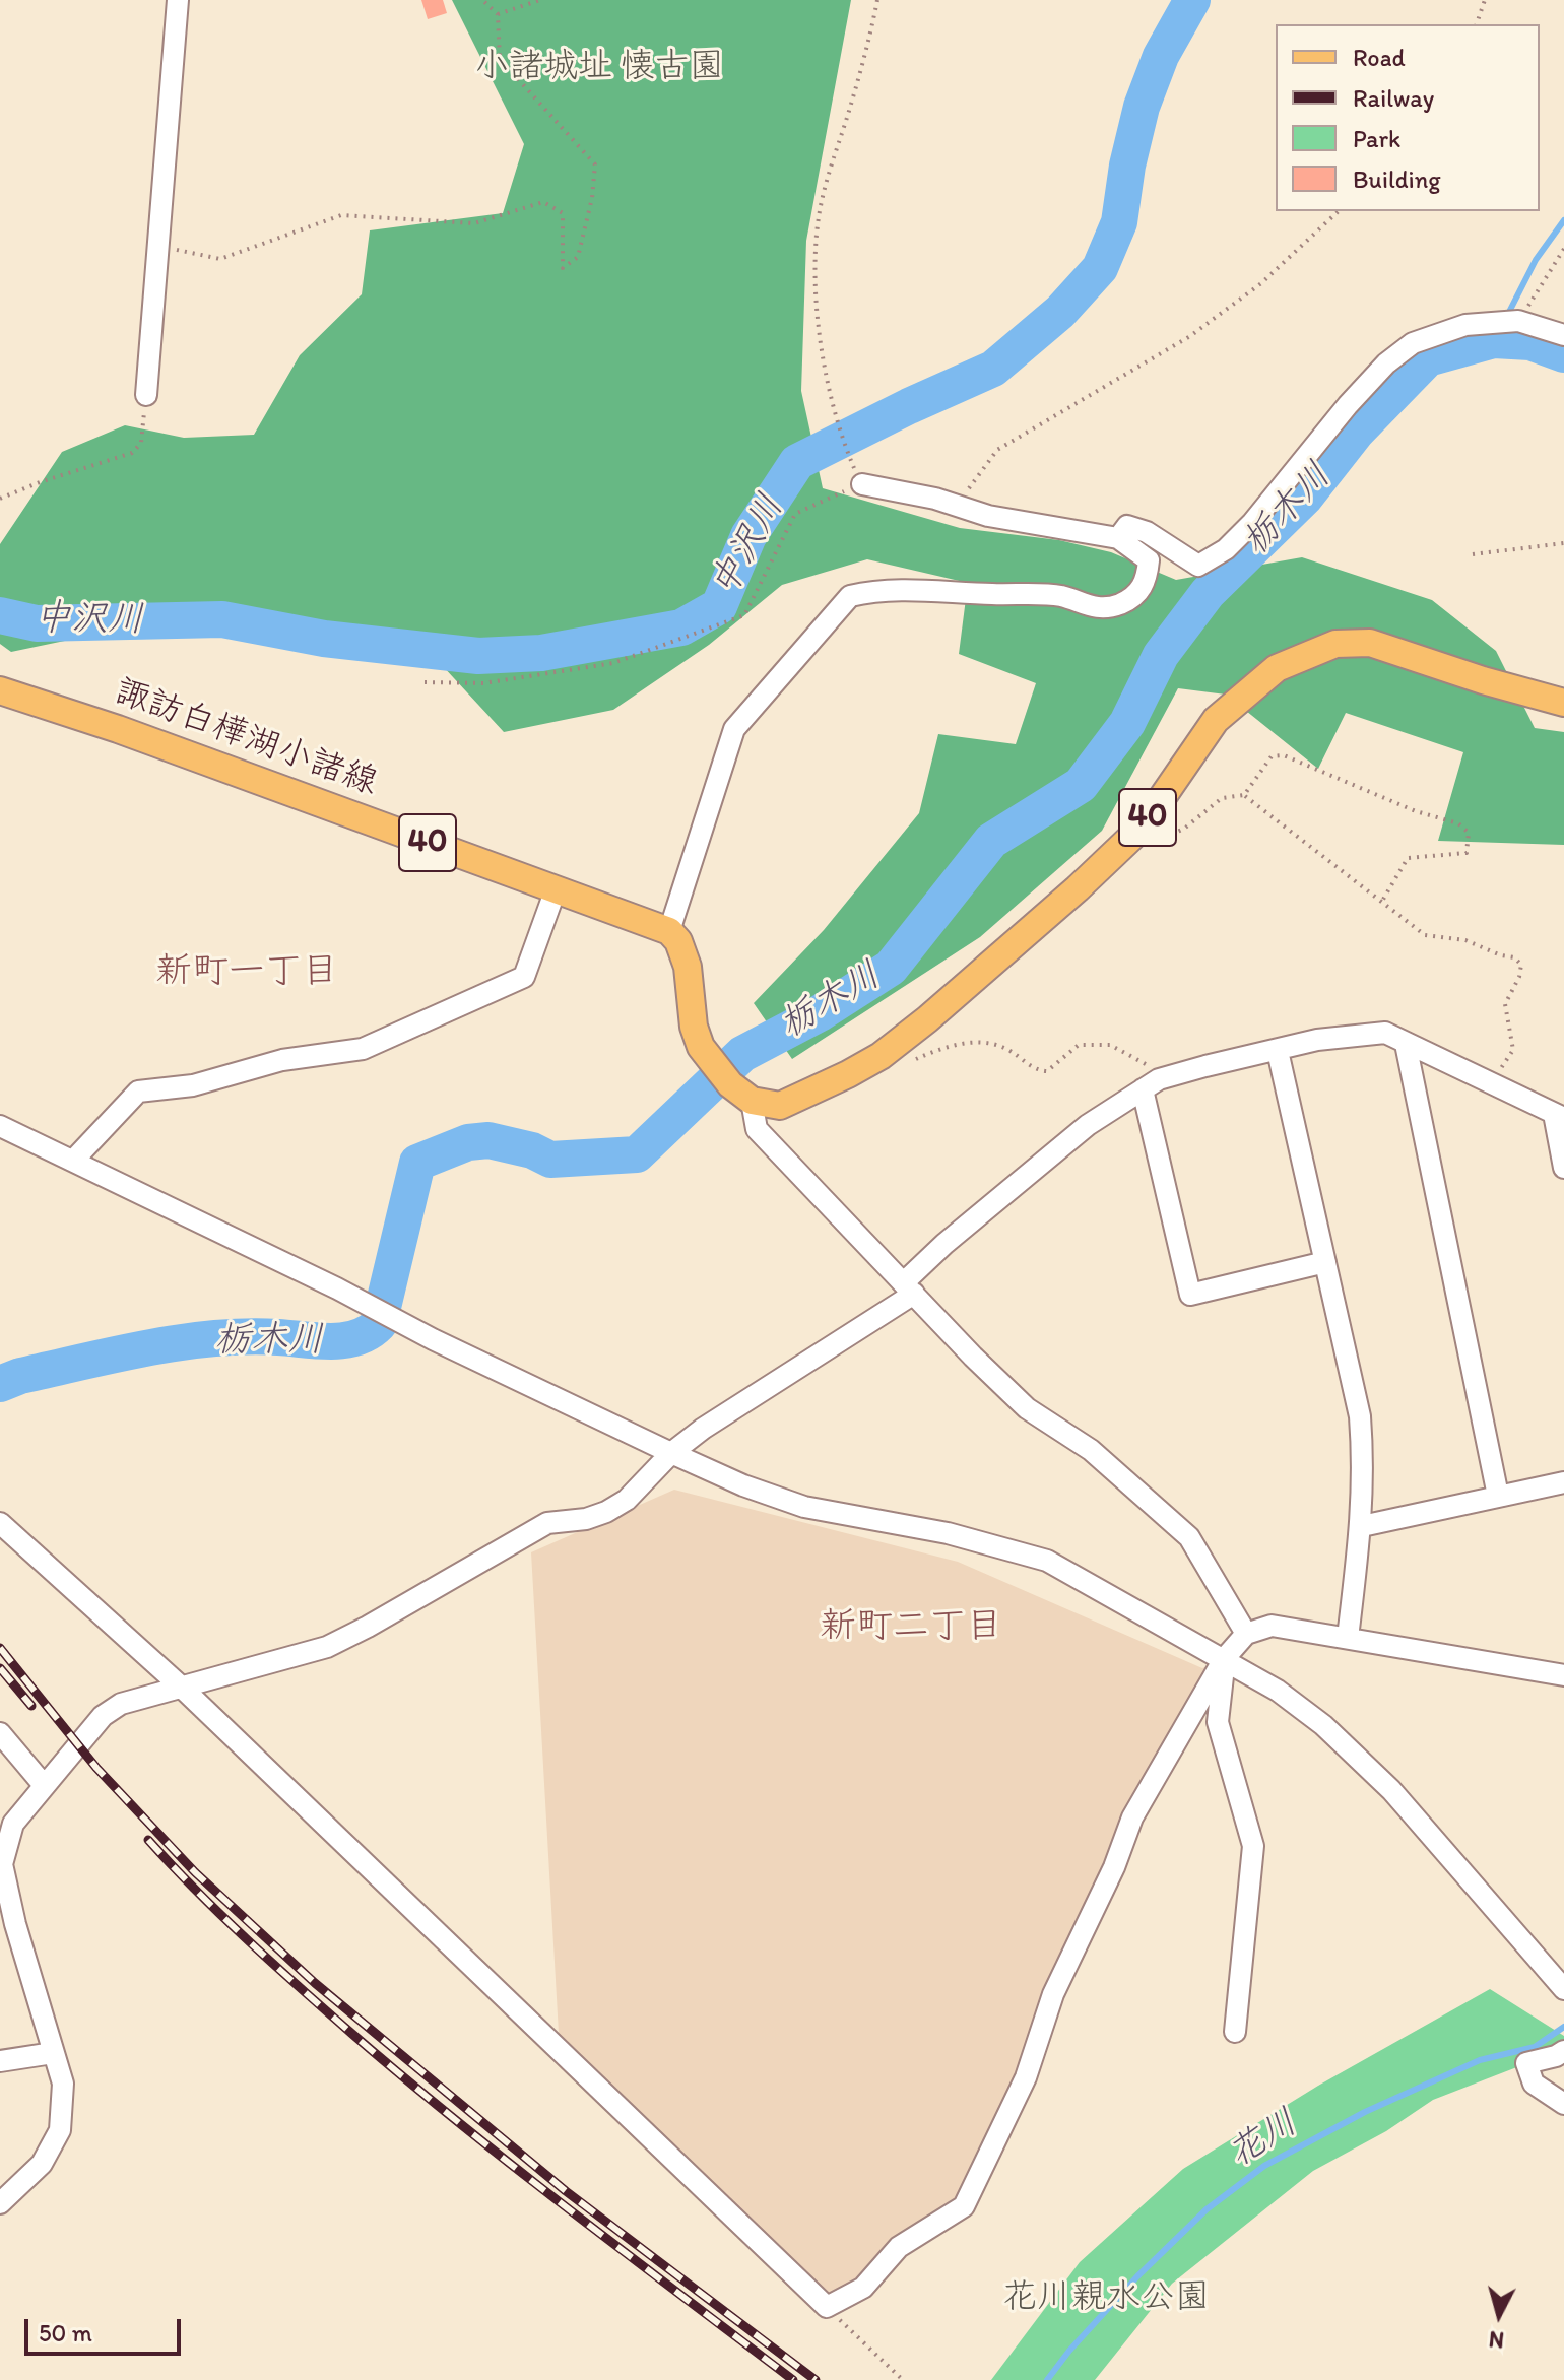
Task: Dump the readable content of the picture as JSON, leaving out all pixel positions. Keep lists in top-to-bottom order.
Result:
{
  "streets": {
    "main road": ["諏訪白樺湖小諸線", "40"]
  },
  "districts": ["新町一丁目", "新町二丁目"],
  "water": ["栃木川", "中沢川", "花川"],
  "parks": ["小諸城址 懐古園", "花川親水公園"],
  "legend": [
    "Road",
    "Railway",
    "Park",
    "Building"
  ],
  "scale_bar": "50 m",
  "north": "bottom"
}
